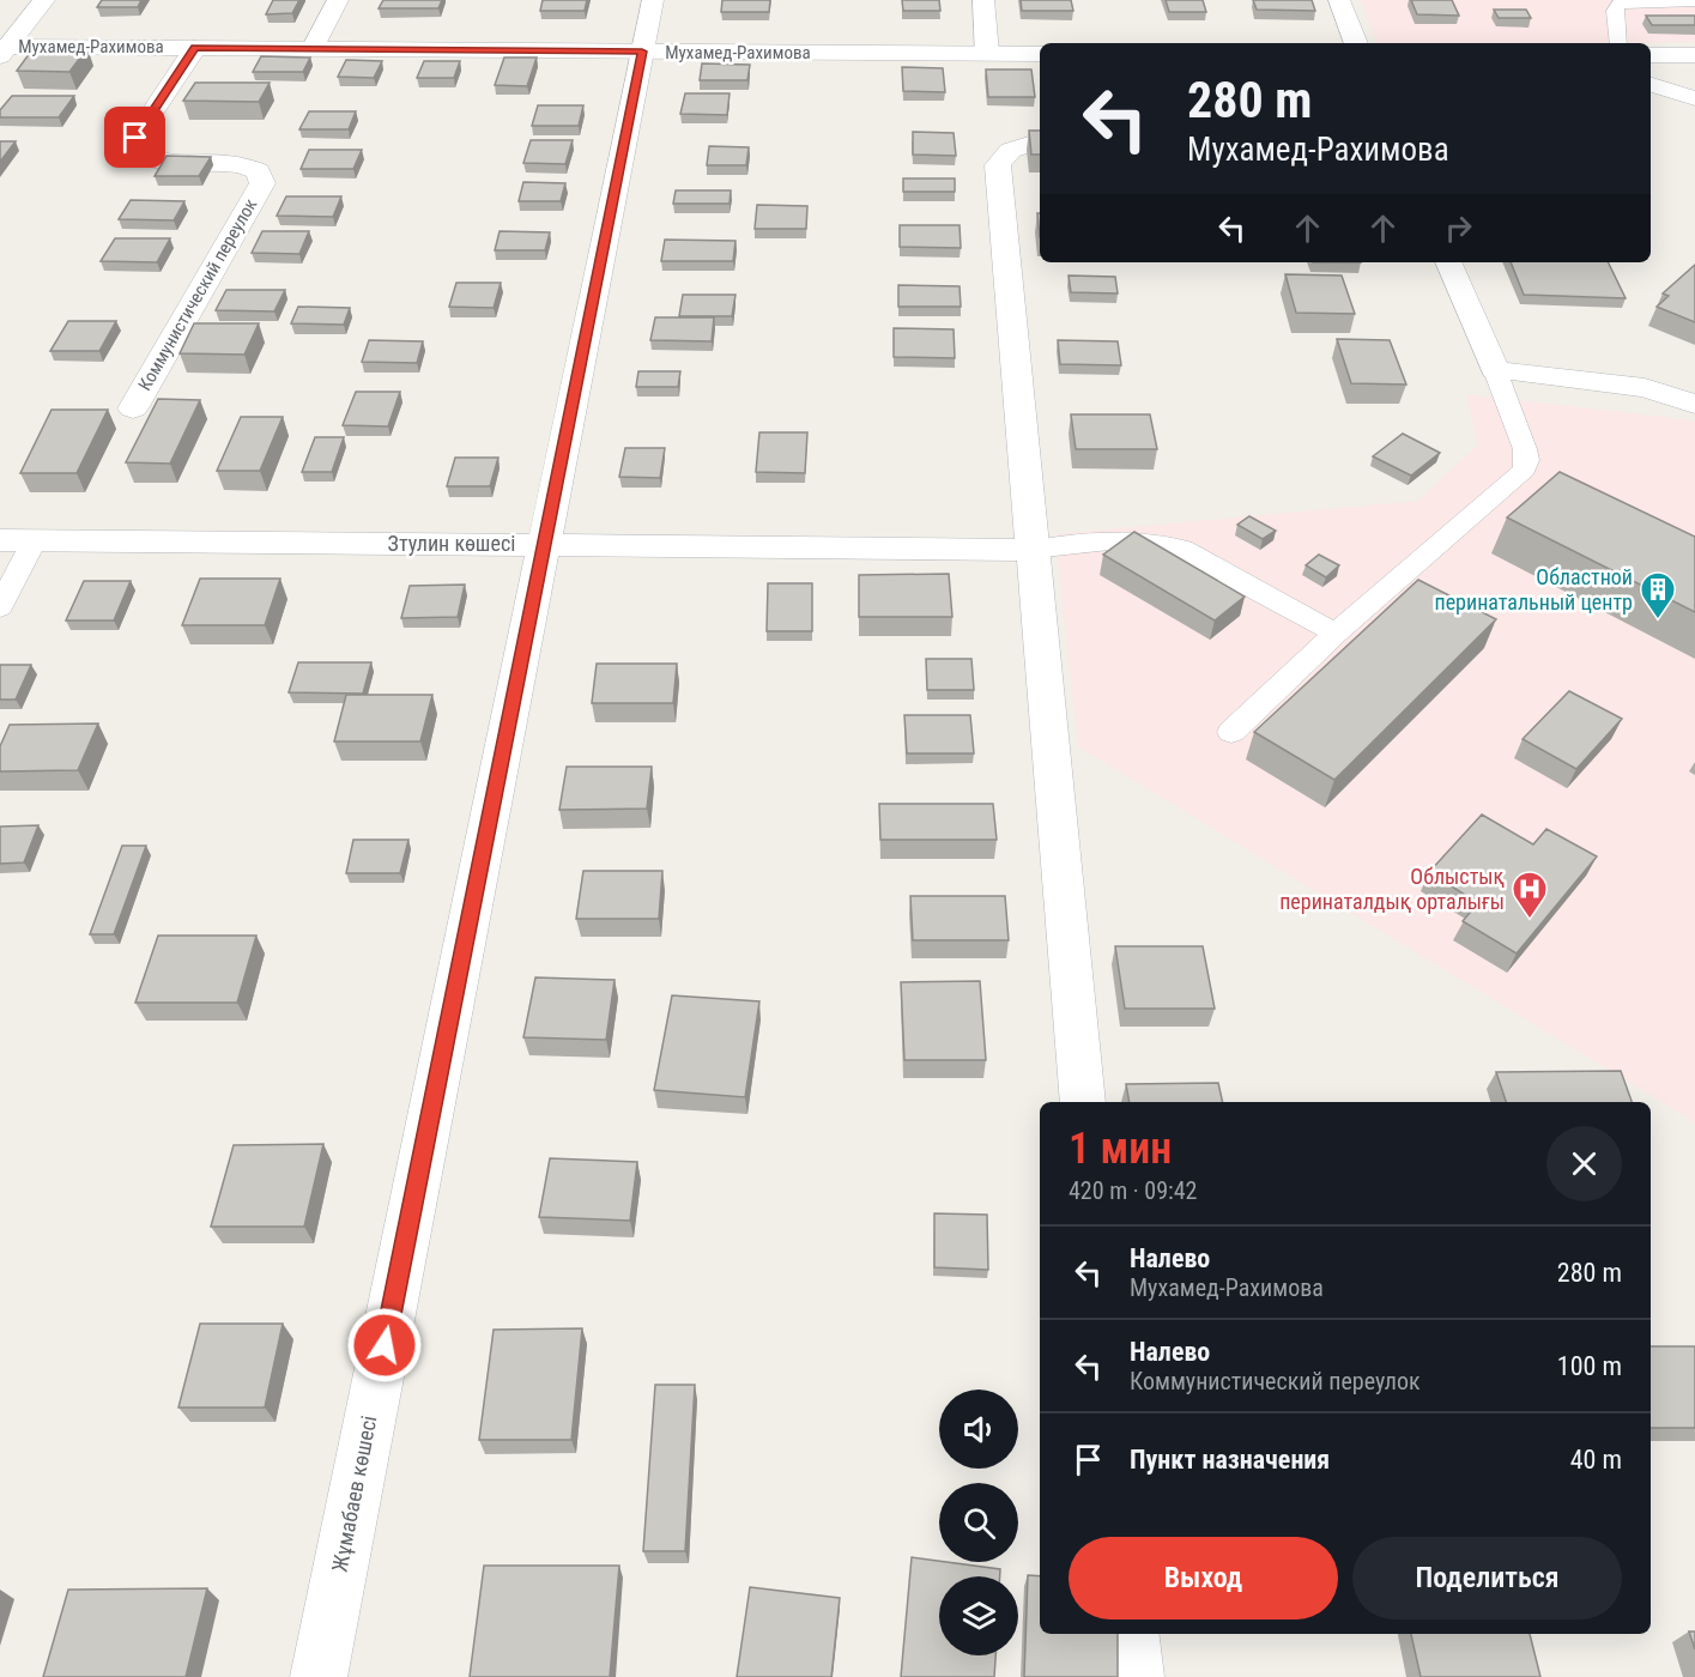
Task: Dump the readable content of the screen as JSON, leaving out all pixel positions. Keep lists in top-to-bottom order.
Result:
{
  "streets": {
    "street": [
      "Мухамед-Рахимова",
      "Коммунистический переулок",
      "Зтулин көшесі",
      "Жұмабаев көшесі"
    ]
  },
  "crossings": [
    ["Мухамед-Рахимова", "Коммунистический переулок"],
    ["Мухамед-Рахимова", "Жұмабаев көшесі"],
    ["Зтулин көшесі", "Жұмабаев көшесі"]
  ],
  "places": {
    "building": ["Областной перинатальный центр"],
    "hospital": ["Облыстық перинаталдық орталығы"]
  },
  "page": {
    "turn": ["280 m", "Мухамед-Рахимова"],
    "heading": ["1 мин", "420 m · 09:42"],
    "list": [
      {
        "name": "Налево",
        "note": "Мухамед-Рахимова",
        "value": "280 m"
      },
      {
        "name": "Налево",
        "note": "Коммунистический переулок",
        "value": "100 m"
      },
      {
        "name": "Пункт назначения",
        "value": "40 m"
      }
    ],
    "buttons": ["Выход", "Поделиться"]
  }
}
